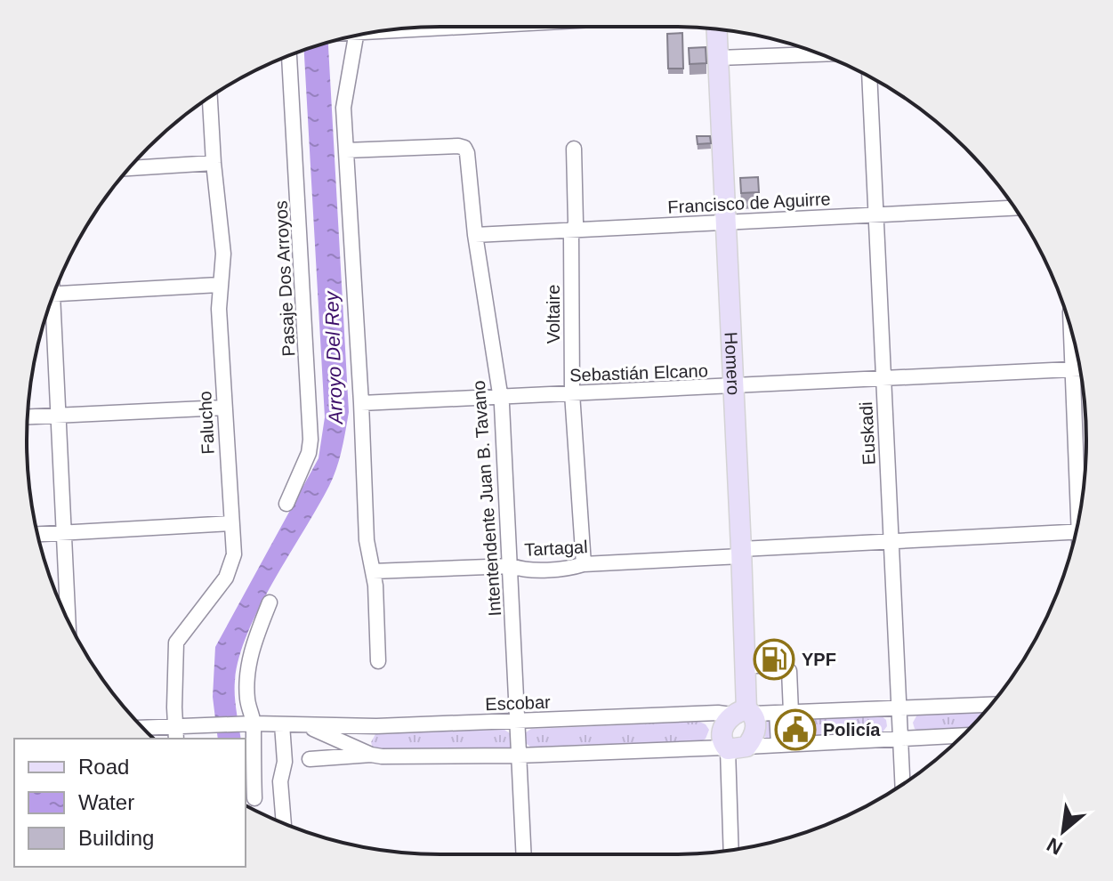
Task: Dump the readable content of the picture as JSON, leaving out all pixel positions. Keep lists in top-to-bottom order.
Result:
{
  "streets": {
    "main road": ["Homero"],
    "street": [
      "Francisco de Aguirre",
      "Pasaje Dos Arroyos",
      "Voltaire",
      "Sebastián Elcano",
      "Falucho",
      "Euskadi",
      "Intentendente Juan B. Tavano",
      "Tartagal",
      "Escobar"
    ]
  },
  "crossings": [
    ["Francisco de Aguirre", "Voltaire"],
    ["Francisco de Aguirre", "Homero"],
    ["Francisco de Aguirre", "Euskadi"],
    ["Francisco de Aguirre", "Intentendente Juan B. Tavano"],
    ["Voltaire", "Sebastián Elcano"],
    ["Voltaire", "Tartagal"],
    ["Homero", "Sebastián Elcano"],
    ["Homero", "Tartagal"],
    ["Homero", "Escobar"],
    ["Sebastián Elcano", "Euskadi"],
    ["Sebastián Elcano", "Intentendente Juan B. Tavano"],
    ["Falucho", "Escobar"],
    ["Euskadi", "Tartagal"],
    ["Euskadi", "Escobar"],
    ["Intentendente Juan B. Tavano", "Tartagal"],
    ["Intentendente Juan B. Tavano", "Escobar"]
  ],
  "water": ["Arroyo Del Rey"],
  "places": {
    "fuel station": ["YPF"],
    "public building": ["Policía"]
  },
  "legend": ["Road", "Water", "Building"],
  "north": "bottom left"
}
